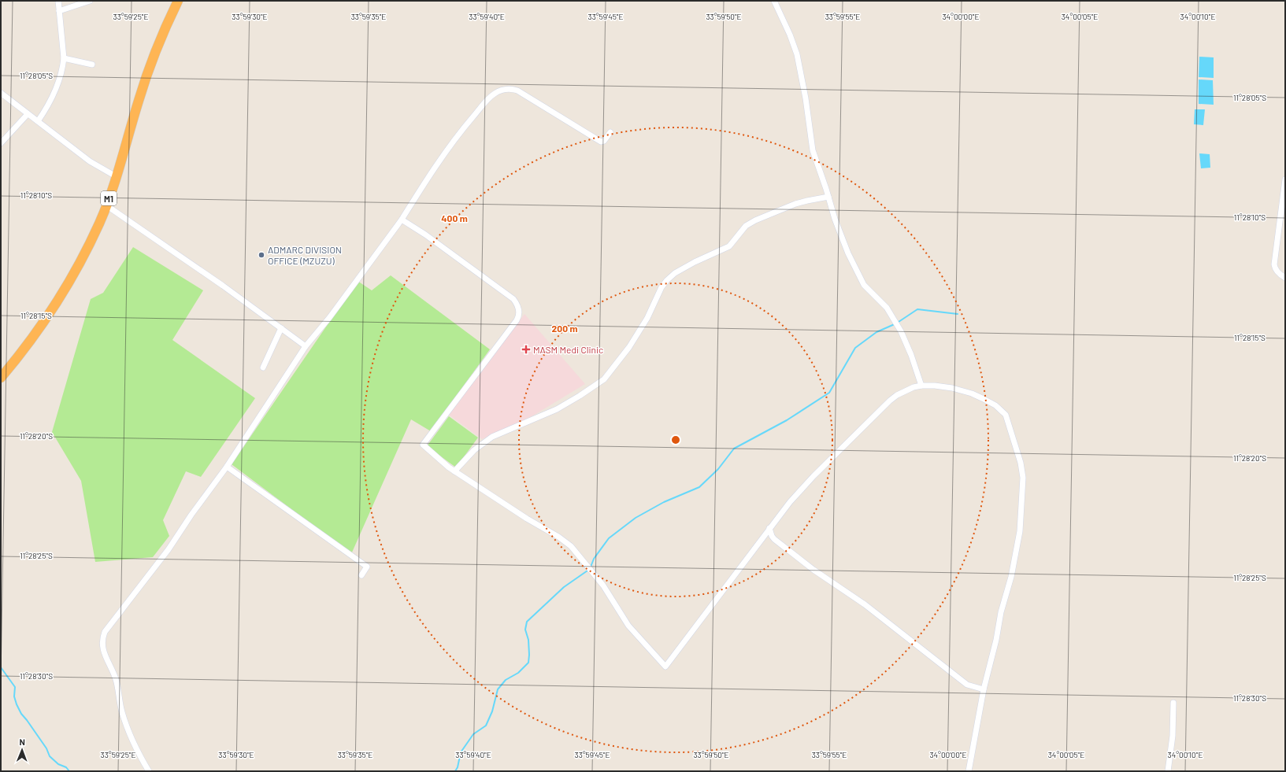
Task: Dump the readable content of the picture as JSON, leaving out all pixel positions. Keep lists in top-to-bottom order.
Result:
{
  "streets": {
    "highway": ["M1"]
  },
  "places": {
    "other": ["ADMARC DIVISION OFFICE (MZUZU)"],
    "health": ["MASM Medi Clinic"]
  },
  "north": "top",
  "coordinates": [
    "33°59'25\"E",
    "33°59'30\"E",
    "33°59'35\"E",
    "33°59'40\"E",
    "33°59'45\"E",
    "33°59'50\"E",
    "33°59'55\"E",
    "34°00'00\"E",
    "34°00'05\"E",
    "34°00'10\"E",
    "11°28'05\"S",
    "11°28'10\"S",
    "11°28'15\"S",
    "11°28'20\"S",
    "11°28'25\"S",
    "11°28'30\"S"
  ],
  "rings": ["400 m", "200 m"]
}
